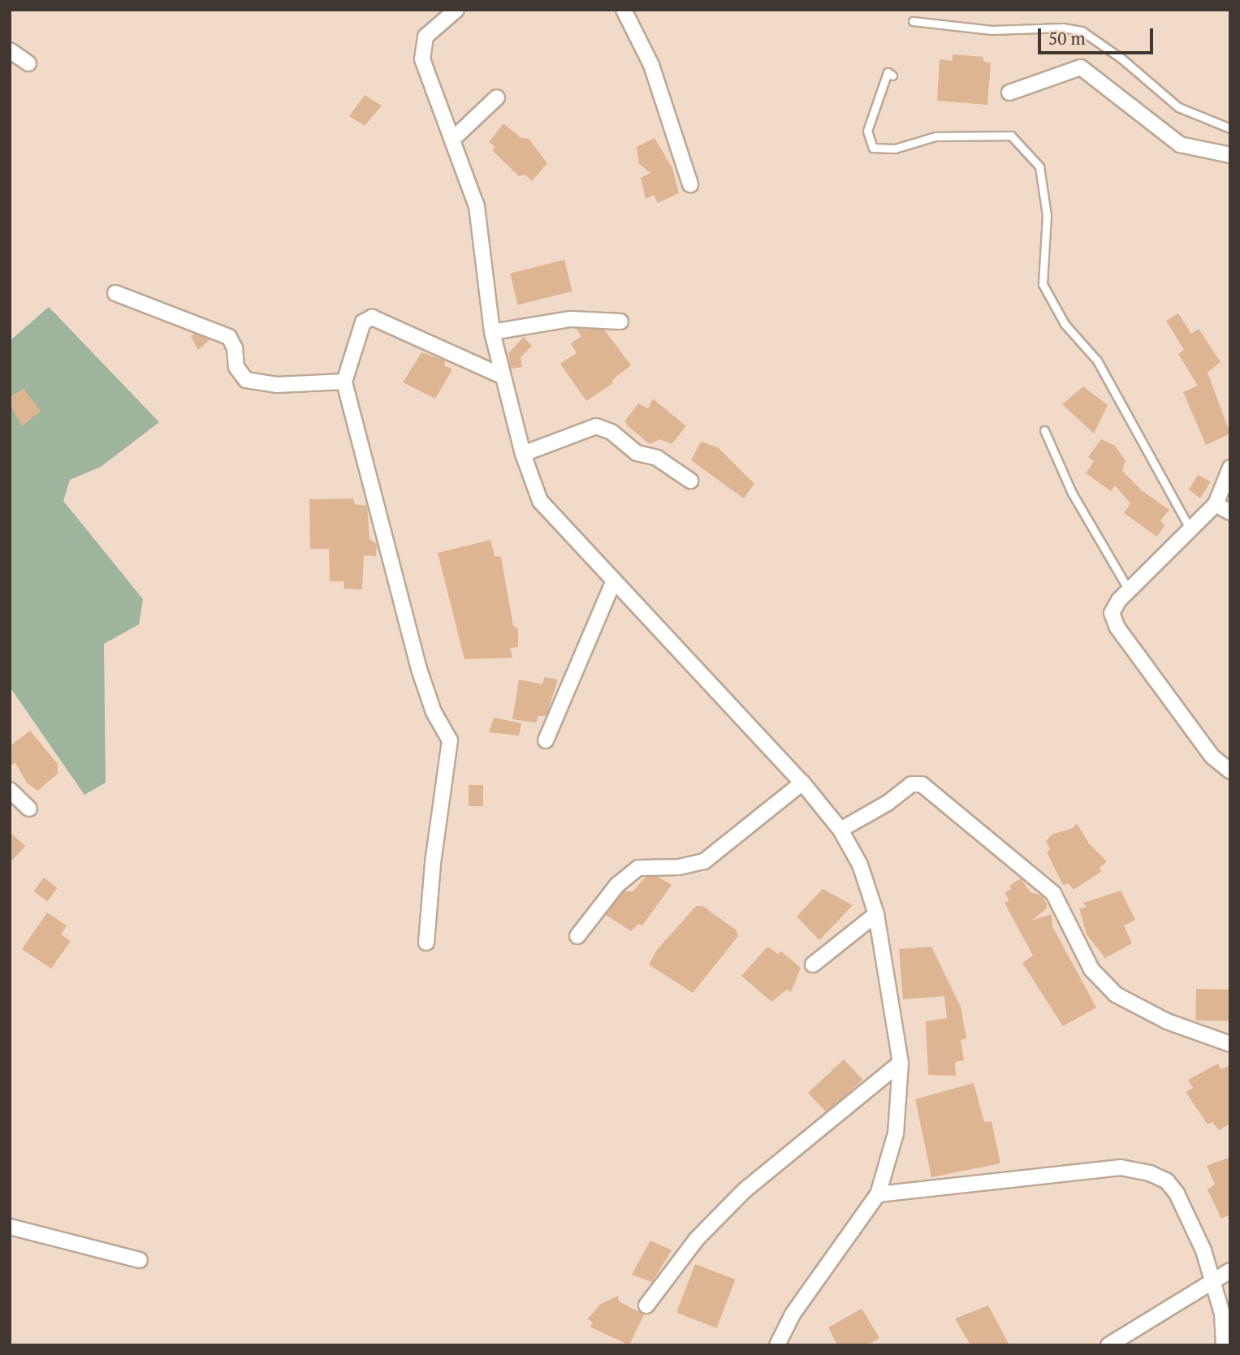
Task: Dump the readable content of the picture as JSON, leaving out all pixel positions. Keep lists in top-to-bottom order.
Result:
{
  "scale_bar": "50 m"
}
